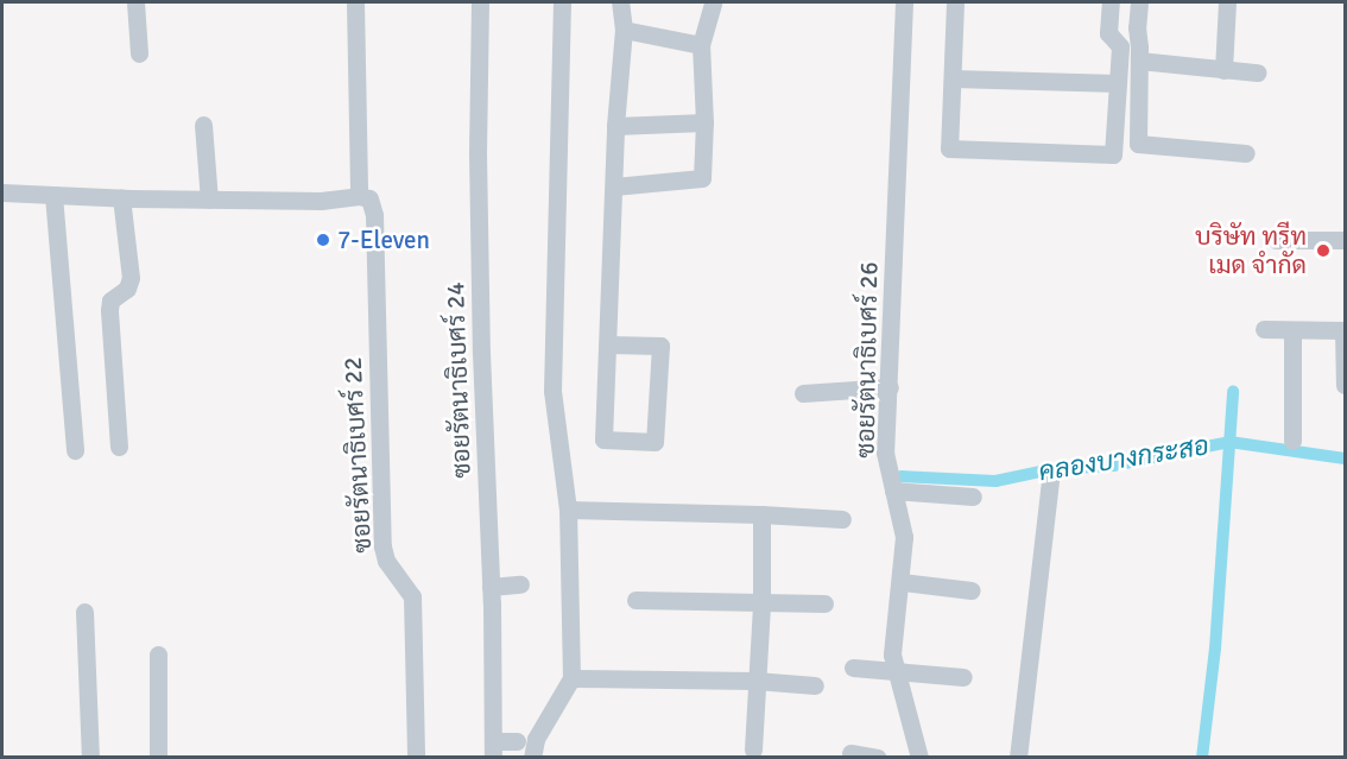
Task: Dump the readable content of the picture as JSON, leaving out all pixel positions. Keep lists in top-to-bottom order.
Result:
{
  "streets": {
    "street": ["ซอยรัตนาธิเบศร์ 26", "ซอยรัตนาธิเบศร์ 24", "ซอยรัตนาธิเบศร์ 22"]
  },
  "water": ["คลองบางกระสอ"],
  "places": ["7-Eleven", "บริษัท ทรีท เมด จำกัด"]
}
